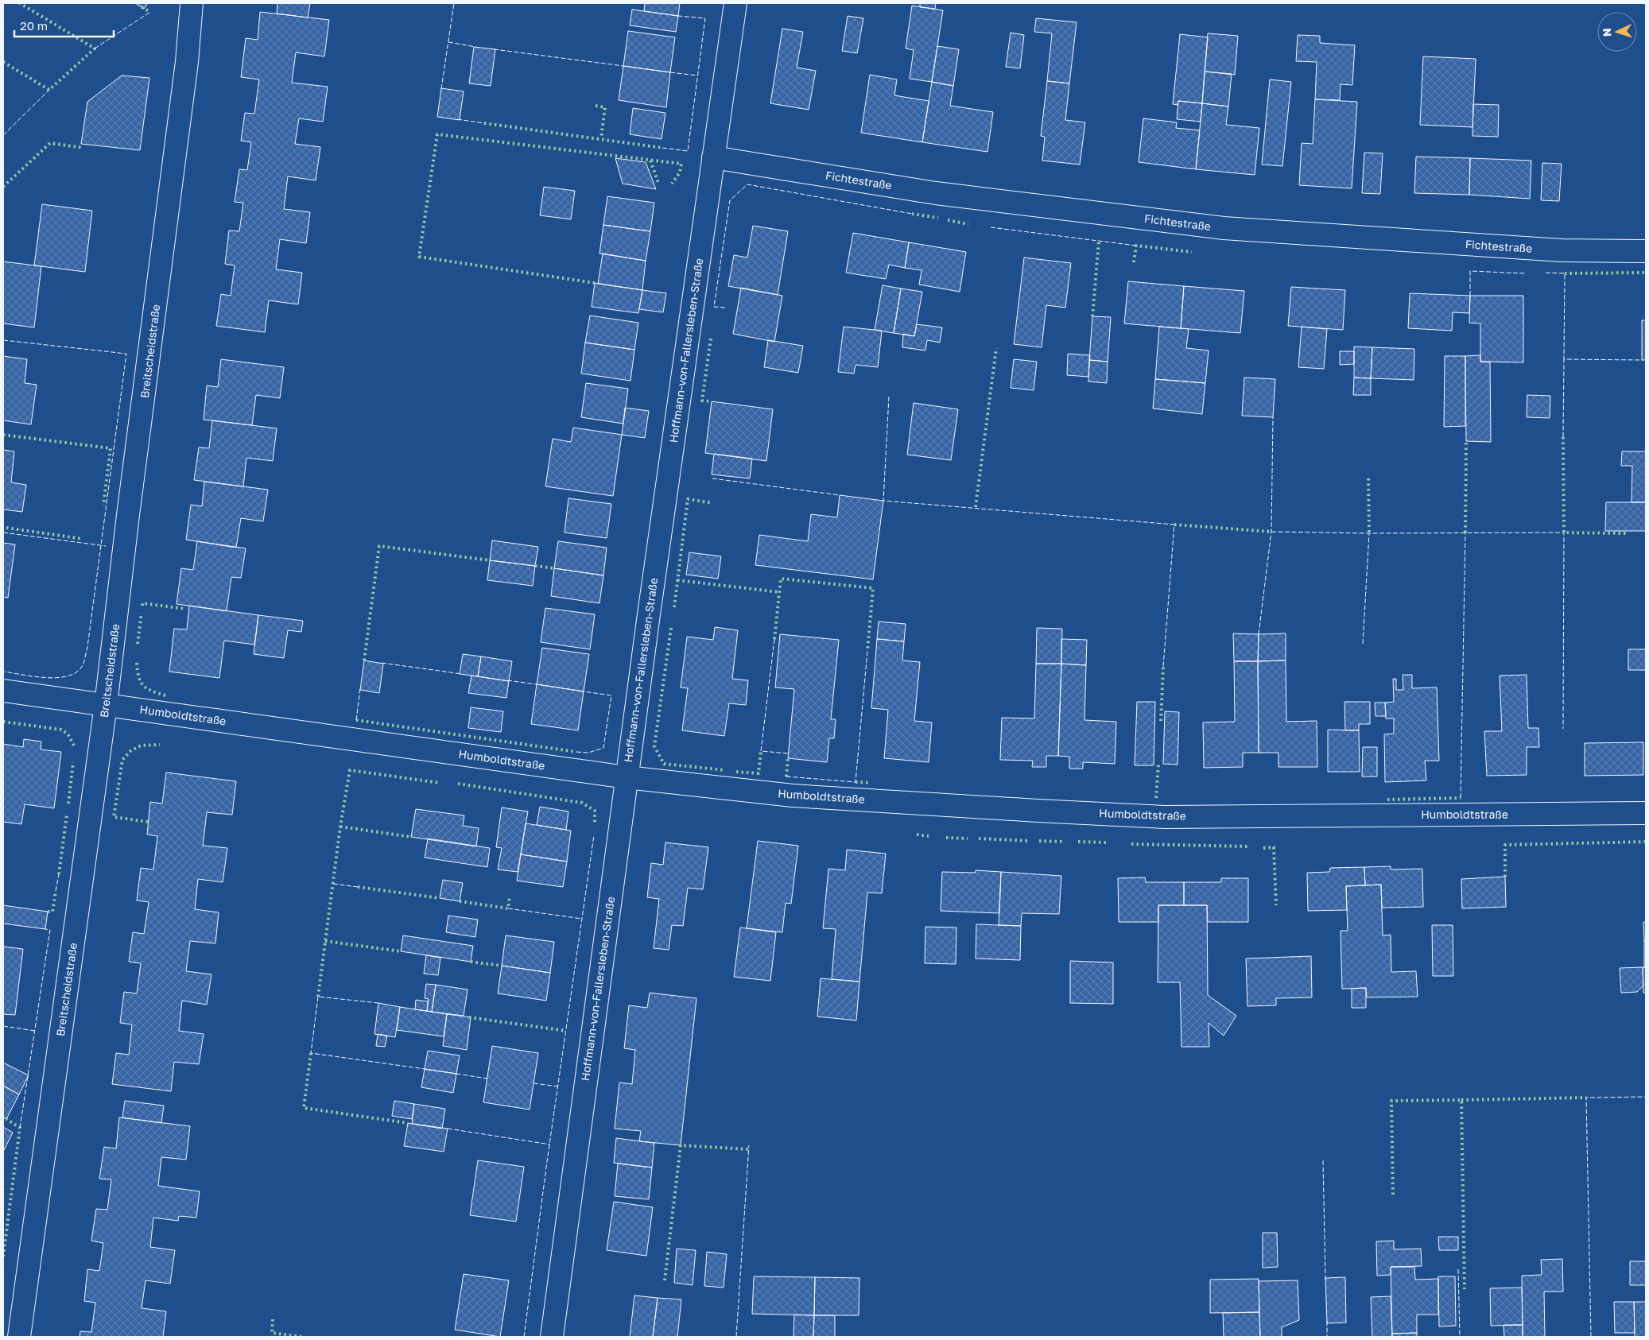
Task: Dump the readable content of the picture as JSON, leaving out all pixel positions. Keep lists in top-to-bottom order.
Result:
{
  "streets": {
    "street": [
      "Fichtestraße",
      "Hoffmann-von-Fallersleben-Straße",
      "Breitscheidstraße",
      "Humboldtstraße"
    ]
  },
  "crossings": [
    ["Fichtestraße", "Hoffmann-von-Fallersleben-Straße"],
    ["Hoffmann-von-Fallersleben-Straße", "Humboldtstraße"],
    ["Breitscheidstraße", "Humboldtstraße"]
  ],
  "scale_bar": "20 m",
  "north": "left"
}
